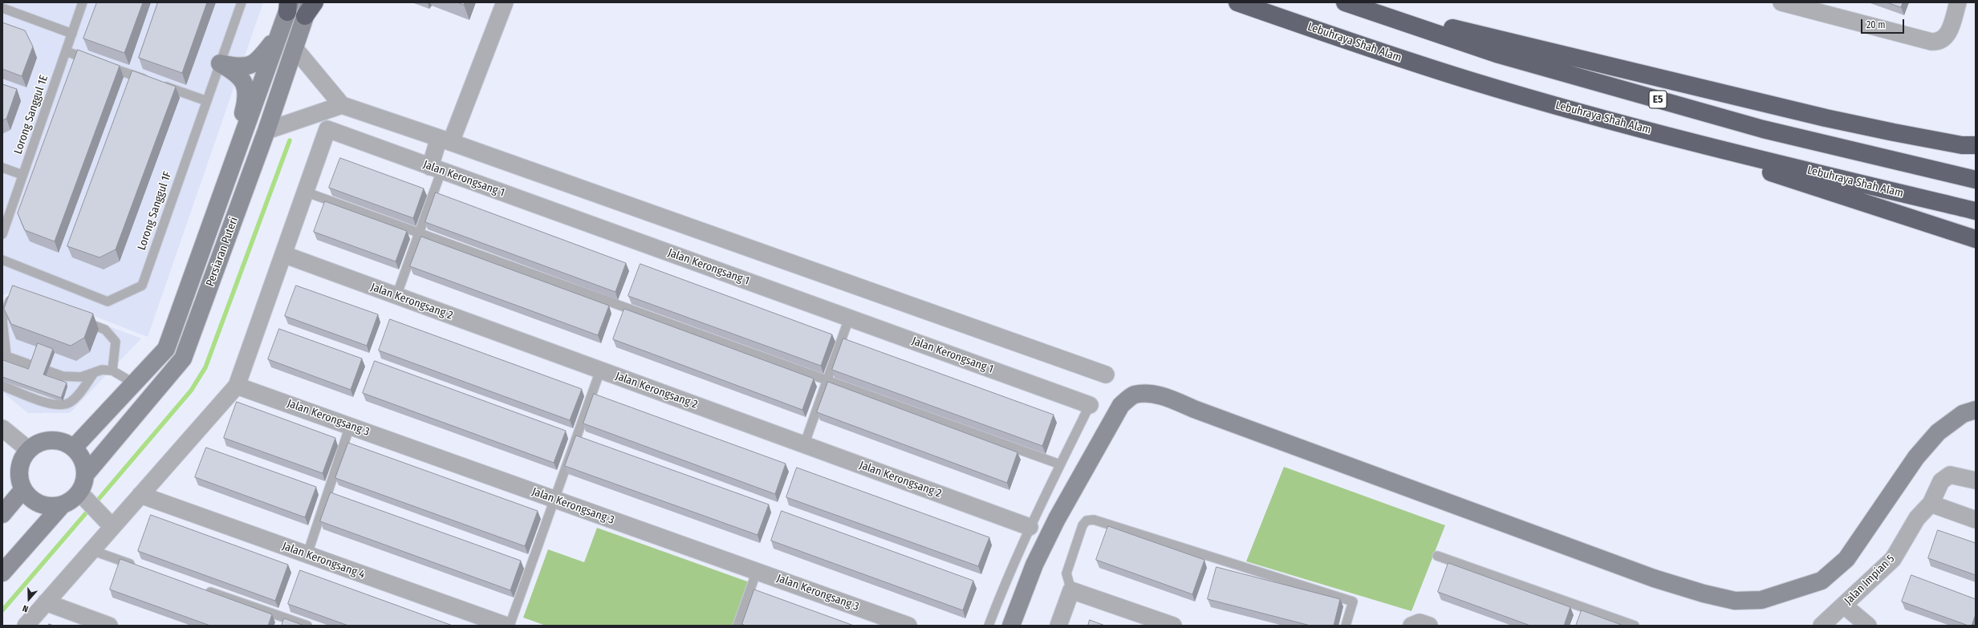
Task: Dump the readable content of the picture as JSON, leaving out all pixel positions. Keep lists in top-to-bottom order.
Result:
{
  "streets": {
    "highway": ["Lebuhraya Shah Alam", "E5"],
    "street": [
      "Jalan Kerongsang 1",
      "Persiaran Puteri",
      "Jalan Kerongsang 2",
      "Jalan Kerongsang 3",
      "Jalan Kerongsang 4",
      "Jalan Impian 5"
    ],
    "lane": ["Lorong Sanggul 1E", "Lorong Sanggul 1F"]
  },
  "scale_bar": "20 m",
  "north": "bottom"
}
